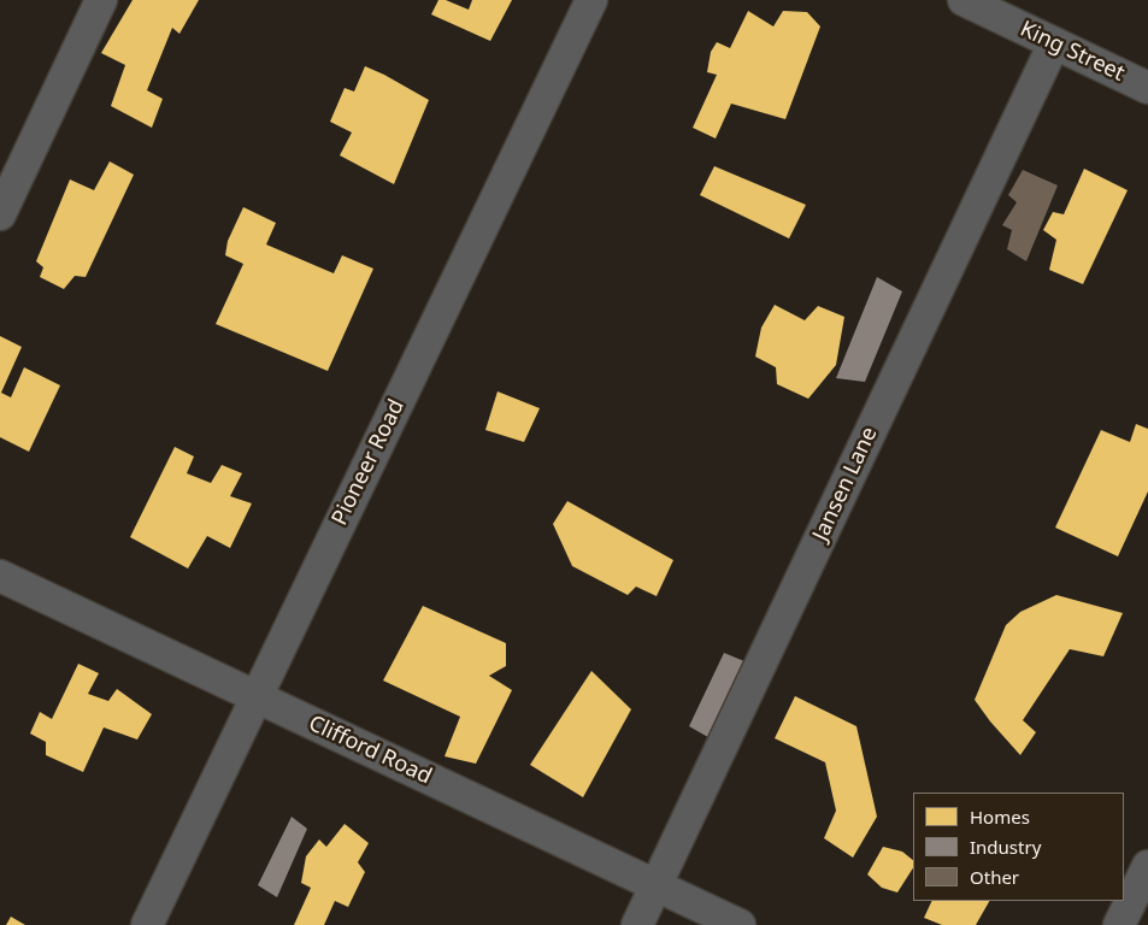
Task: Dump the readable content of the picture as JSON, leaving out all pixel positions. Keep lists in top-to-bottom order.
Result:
{
  "streets": {
    "street": [
      "King Street",
      "Pioneer Road",
      "Jansen Lane",
      "Clifford Road"
    ]
  },
  "crossings": [
    ["King Street", "Jansen Lane"],
    ["Pioneer Road", "Clifford Road"],
    ["Jansen Lane", "Clifford Road"]
  ],
  "legend": ["Homes", "Industry", "Other"]
}
